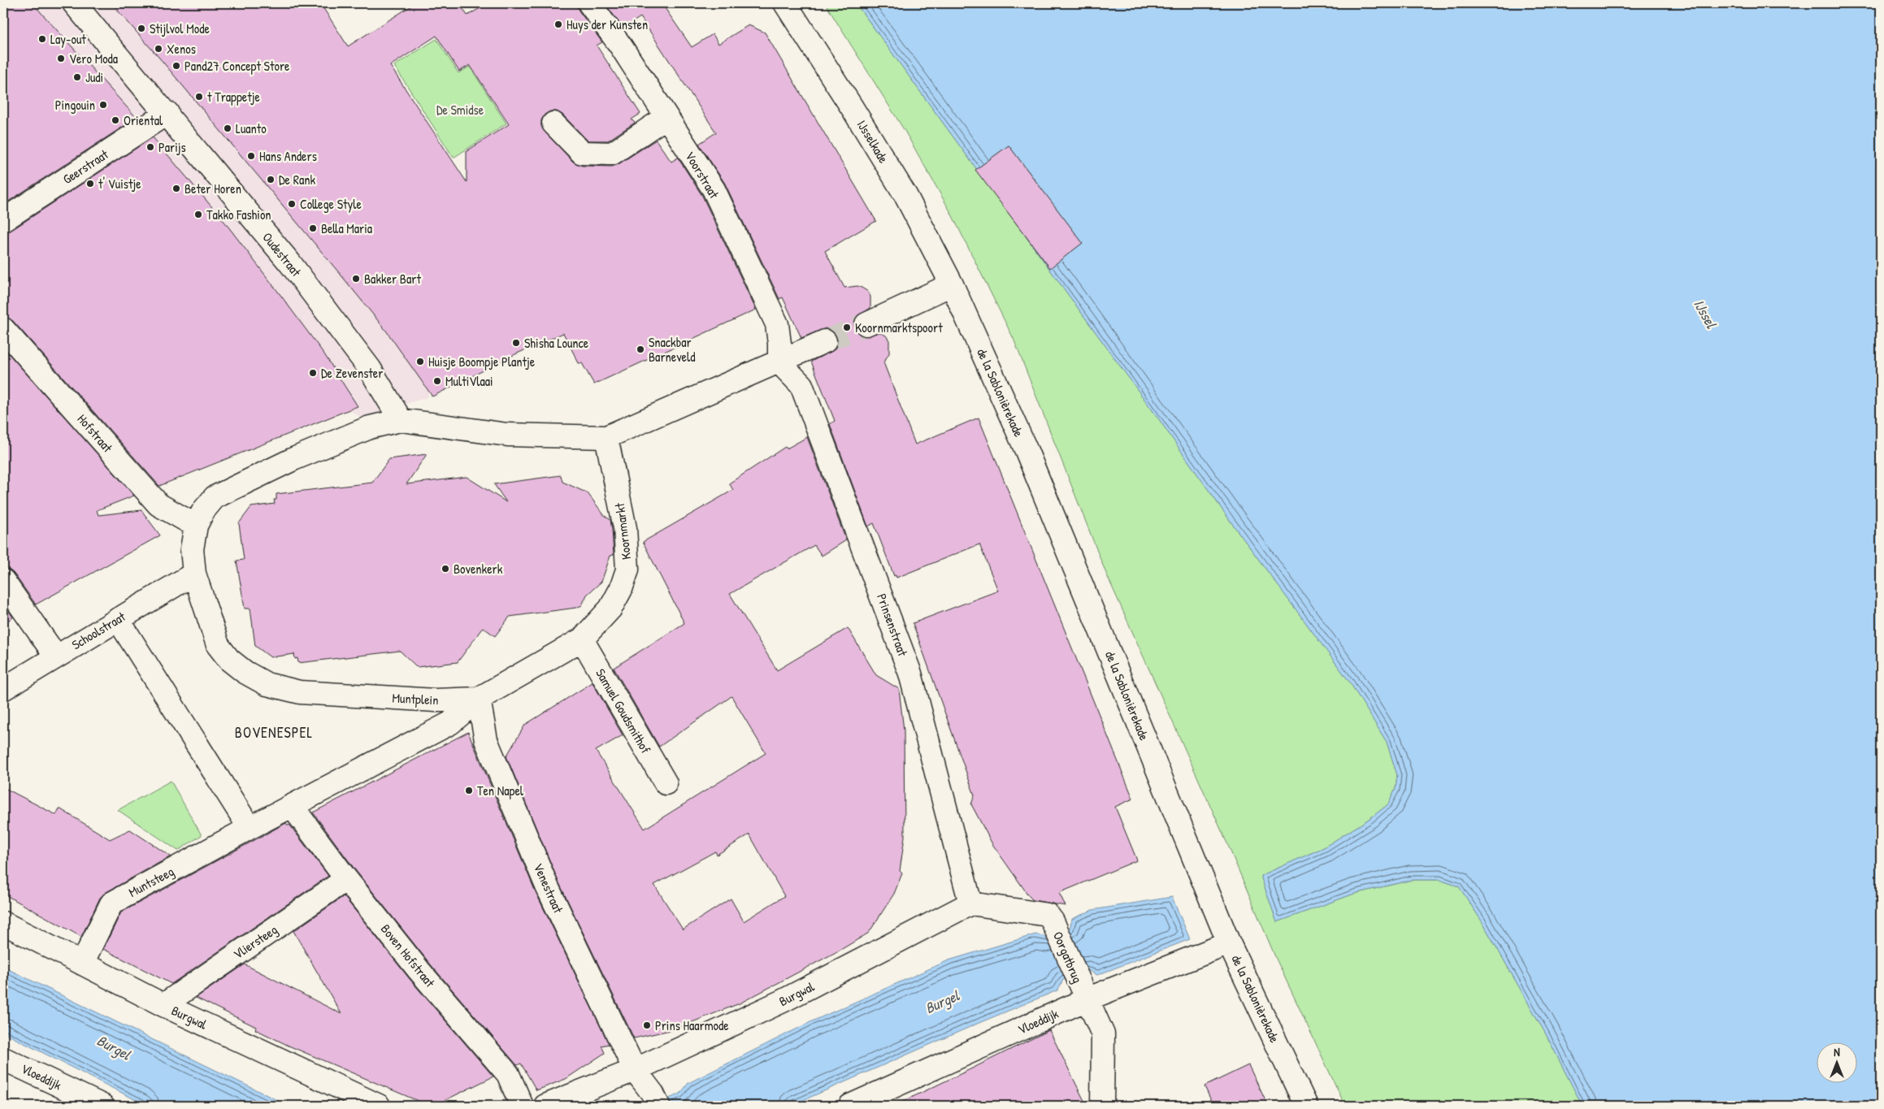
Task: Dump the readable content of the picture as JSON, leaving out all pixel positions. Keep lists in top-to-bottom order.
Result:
{
  "streets": {
    "street": [
      "IJsselkade",
      "Geerstraat",
      "Voorstraat",
      "Oudestraat",
      "de la Sablonièrekade",
      "Hofstraat",
      "Koornmarkt",
      "Prinsenstraat",
      "Schoolstraat",
      "Muntplein",
      "Samuel Goudsmithof",
      "Muntsteeg",
      "Venestraat",
      "Vliersteeg",
      "Boven Hofstraat",
      "Oorgatbrug",
      "Burgwal",
      "Vloeddijk"
    ]
  },
  "crossings": [
    ["IJsselkade", "de la Sablonièrekade"],
    ["Geerstraat", "Oudestraat"],
    ["Voorstraat", "Prinsenstraat"],
    ["Oudestraat", "Muntplein"],
    ["de la Sablonièrekade", "Vloeddijk"],
    ["Hofstraat", "Muntplein"],
    ["Koornmarkt", "Muntplein"],
    ["Koornmarkt", "Samuel Goudsmithof"],
    ["Koornmarkt", "Venestraat"],
    ["Prinsenstraat", "Oorgatbrug"],
    ["Prinsenstraat", "Burgwal"],
    ["Schoolstraat", "Muntplein"],
    ["Muntplein", "Muntsteeg"],
    ["Muntplein", "Venestraat"],
    ["Muntplein", "Boven Hofstraat"],
    ["Muntsteeg", "Burgwal"],
    ["Venestraat", "Burgwal"],
    ["Vliersteeg", "Boven Hofstraat"],
    ["Vliersteeg", "Burgwal"],
    ["Oorgatbrug", "Burgwal"],
    ["Oorgatbrug", "Vloeddijk"]
  ],
  "districts": ["BOVENESPEL"],
  "water": ["IJssel", "Burgel"],
  "parks": ["De Smidse"],
  "places": [
    "Huys der Kunsten",
    "Stijlvol Mode",
    "Lay-out",
    "Xenos",
    "Vero Moda",
    "Pand27 Concept Store",
    "Judi",
    "t Trappetje",
    "Pingouin",
    "Oriental",
    "Luanto",
    "Parijs",
    "Hans Anders",
    "De Rank",
    "t' Vuistje",
    "Beter Horen",
    "College Style",
    "Takko Fashion",
    "Bella Maria",
    "Bakker Bart",
    "Koornmarktspoort",
    "Shisha Lounce",
    "Snackbar Barneveld",
    "Huisje Boompje Plantje",
    "De Zevenster",
    "MultiVlaai",
    "Bovenkerk",
    "Ten Napel",
    "Prins Haarmode"
  ],
  "north": "top"
}
